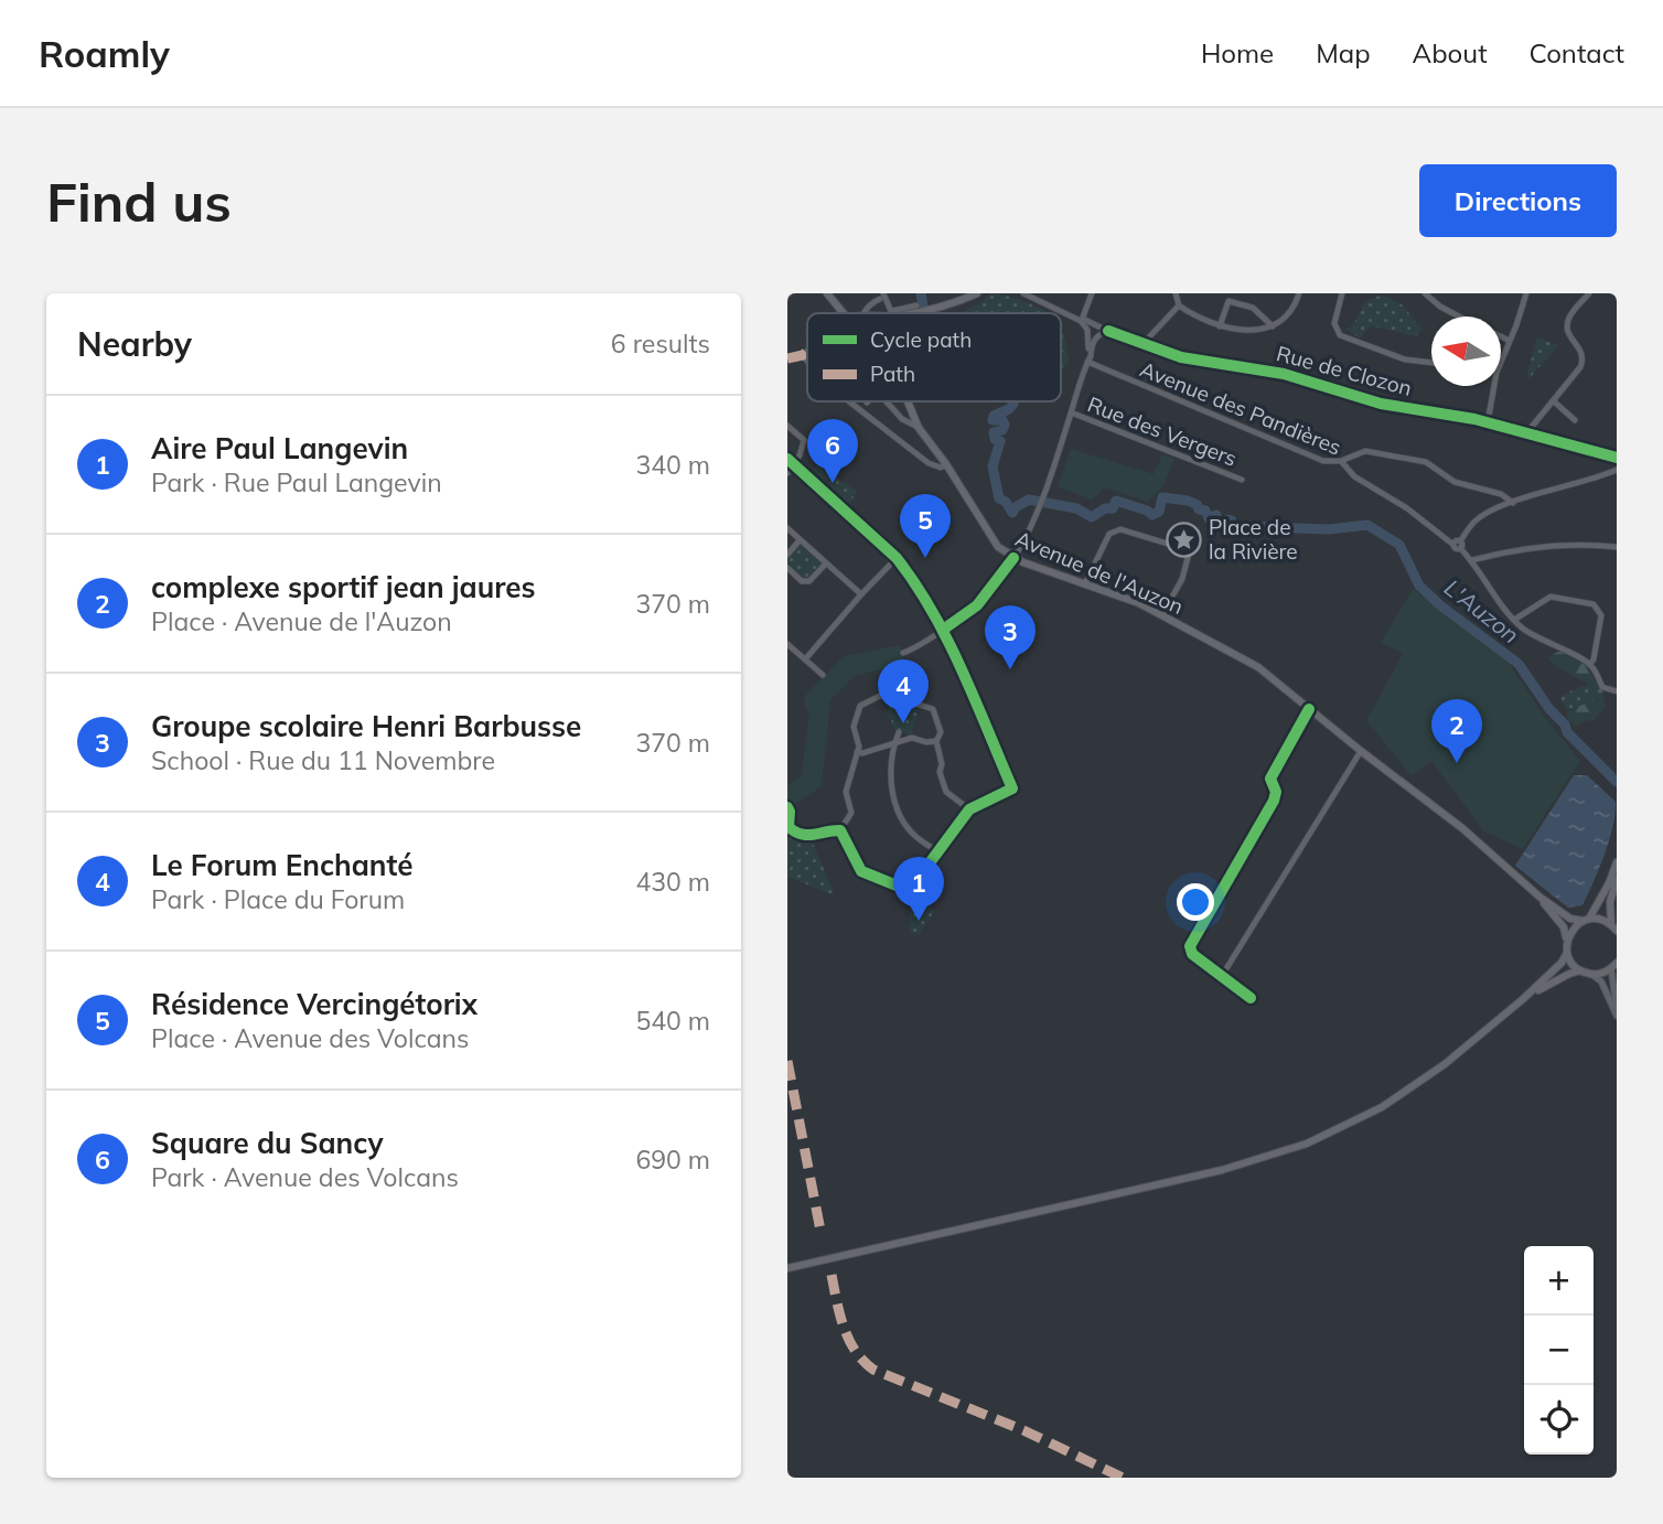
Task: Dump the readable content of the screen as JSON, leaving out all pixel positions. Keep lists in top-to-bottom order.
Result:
{
  "streets": {
    "main road": ["Avenue de l'Auzon"],
    "street": ["Rue de Clozon", "Avenue des Pandières", "Rue des Vergers"]
  },
  "water": ["L'Auzon"],
  "places": {
    "place": ["Place de la Rivière"]
  },
  "legend": ["Cycle path", "Path"],
  "north": "left",
  "page": {
    "header": "Roamly",
    "nav": [
      "Home",
      "Map",
      "About",
      "Contact"
    ],
    "buttons": "Directions",
    "title": "Find us",
    "heading": ["Nearby", "6 results"],
    "list": [
      {
        "mark": "1",
        "name": "Aire Paul Langevin",
        "note": "Park · Rue Paul Langevin",
        "value": "340 m"
      },
      {
        "mark": "2",
        "name": "complexe sportif jean jaures",
        "note": "Place · Avenue de l'Auzon",
        "value": "370 m"
      },
      {
        "mark": "3",
        "name": "Groupe scolaire Henri Barbusse",
        "note": "School · Rue du 11 Novembre",
        "value": "370 m"
      },
      {
        "mark": "4",
        "name": "Le Forum Enchanté",
        "note": "Park · Place du Forum",
        "value": "430 m"
      },
      {
        "mark": "5",
        "name": "Résidence Vercingétorix",
        "note": "Place · Avenue des Volcans",
        "value": "540 m"
      },
      {
        "mark": "6",
        "name": "Square du Sancy",
        "note": "Park · Avenue des Volcans",
        "value": "690 m"
      }
    ],
    "pins": [
      "6",
      "5",
      "3",
      "4",
      "2",
      "1"
    ],
    "map_buttons": ["+", "−"]
  }
}
